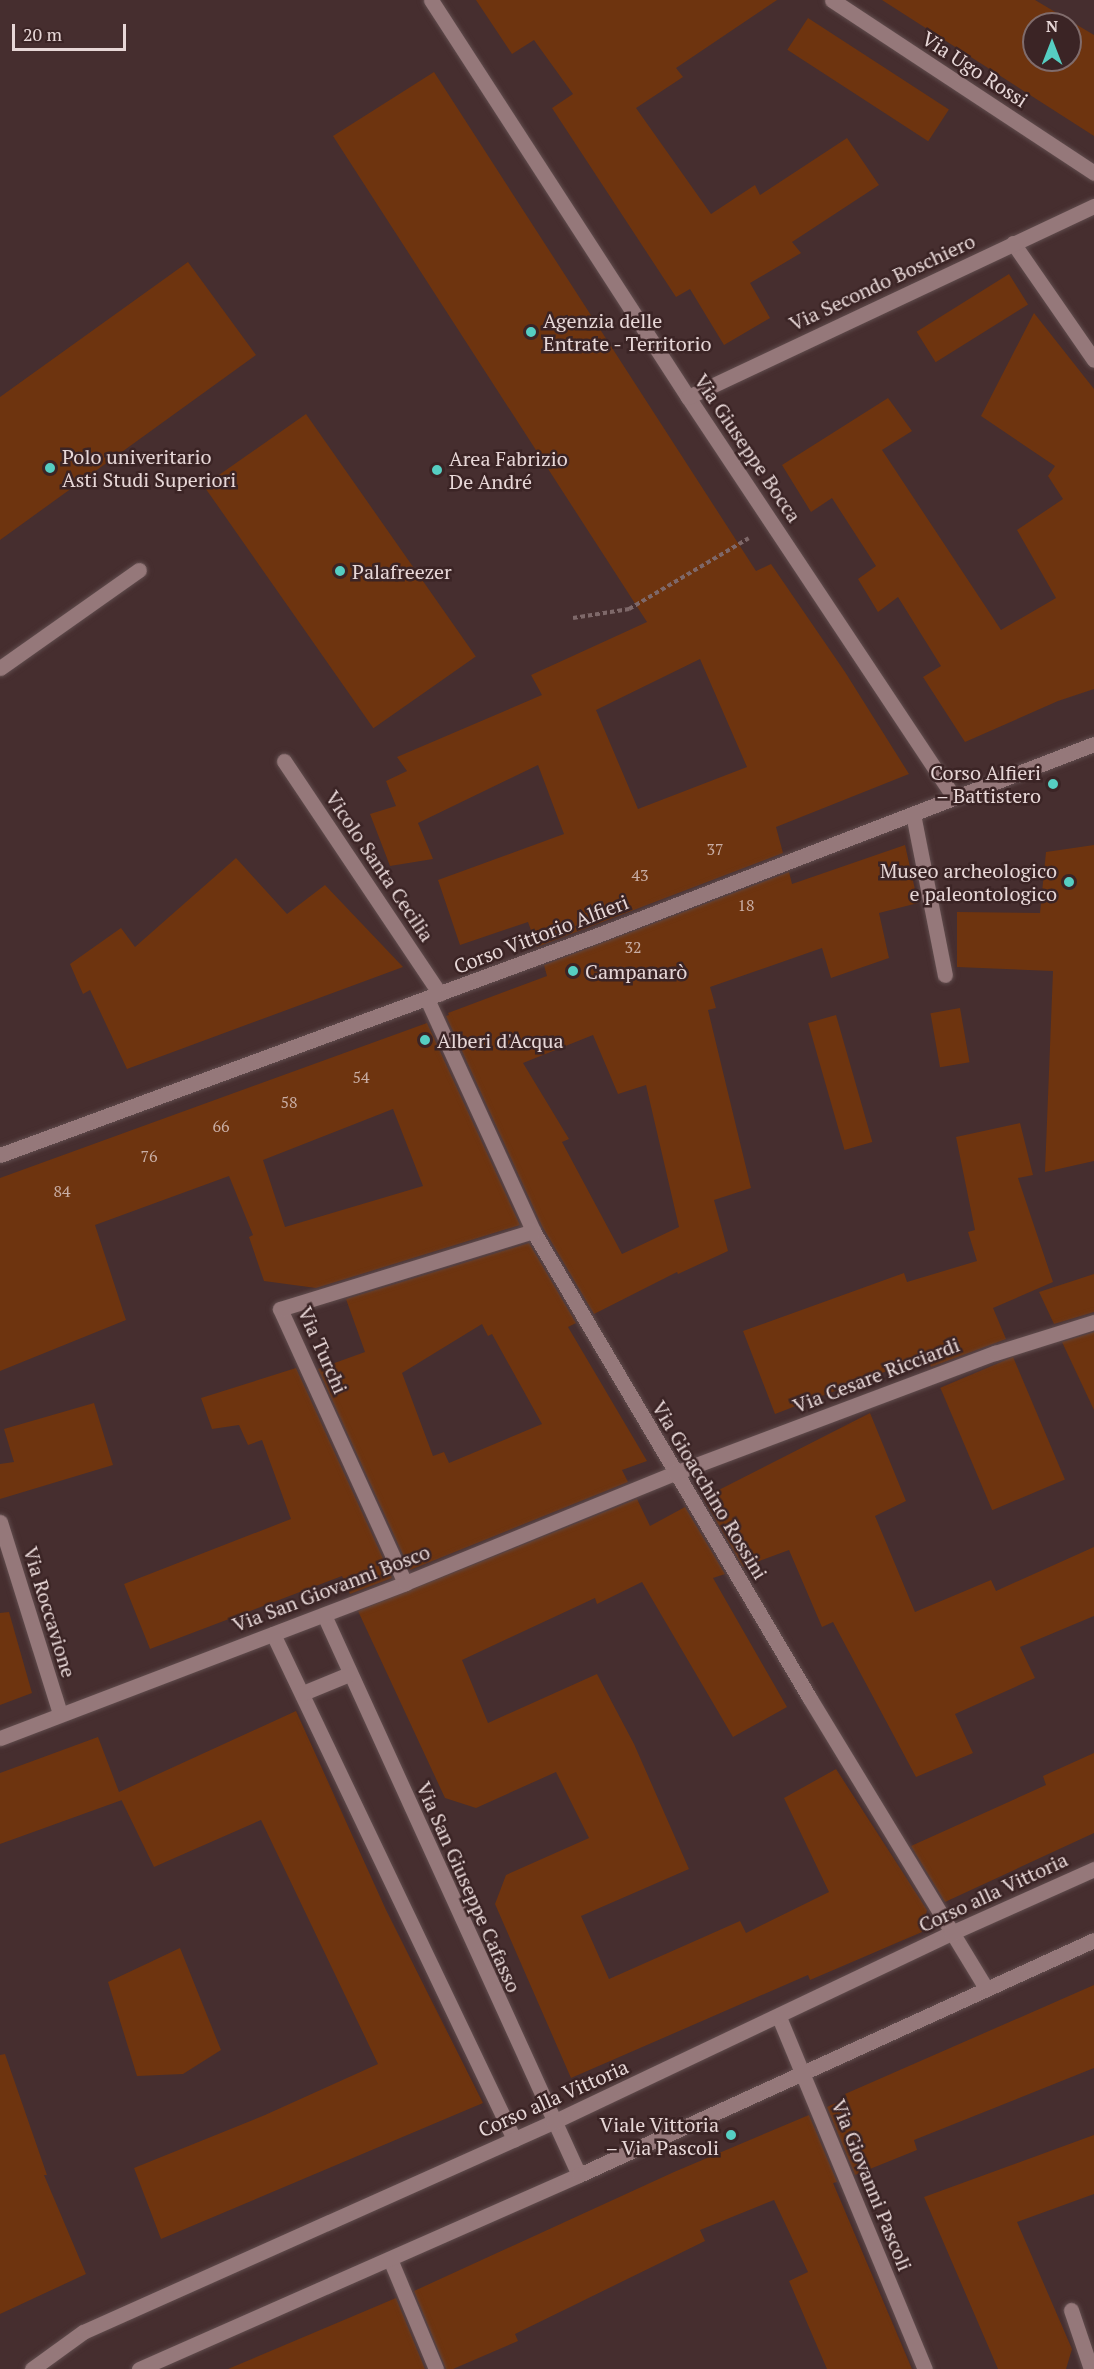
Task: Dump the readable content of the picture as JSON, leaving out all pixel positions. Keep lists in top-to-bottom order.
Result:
{
  "streets": {
    "street": [
      "Via Ugo Rossi",
      "Via Secondo Boschiero",
      "Via Giuseppe Bocca",
      "Vicolo Santa Cecilia",
      "Corso Vittorio Alfieri",
      "Via Turchi",
      "Via Cesare Ricciardi",
      "Via Gioacchino Rossini",
      "Via San Giovanni Bosco",
      "Via Roccavione",
      "Via San Giuseppe Cafasso",
      "Corso alla Vittoria",
      "Via Giovanni Pascoli"
    ]
  },
  "crossings": [
    ["Via Secondo Boschiero", "Via Giuseppe Bocca"],
    ["Via Giuseppe Bocca", "Corso Vittorio Alfieri"],
    ["Vicolo Santa Cecilia", "Corso Vittorio Alfieri"],
    ["Vicolo Santa Cecilia", "Via Gioacchino Rossini"],
    ["Corso Vittorio Alfieri", "Via Gioacchino Rossini"],
    ["Via Turchi", "Via Gioacchino Rossini"],
    ["Via Turchi", "Via San Giovanni Bosco"],
    ["Via Cesare Ricciardi", "Via Gioacchino Rossini"],
    ["Via Cesare Ricciardi", "Via San Giovanni Bosco"],
    ["Via Gioacchino Rossini", "Via San Giovanni Bosco"],
    ["Via Gioacchino Rossini", "Corso alla Vittoria"],
    ["Via San Giovanni Bosco", "Via Roccavione"],
    ["Via San Giovanni Bosco", "Via San Giuseppe Cafasso"],
    ["Via San Giuseppe Cafasso", "Corso alla Vittoria"],
    ["Corso alla Vittoria", "Via Giovanni Pascoli"]
  ],
  "places": [
    "Agenzia delle Entrate - Territorio",
    "Polo univeritario Asti Studi Superiori",
    "Area Fabrizio De André",
    "Palafreezer",
    "Corso Alfieri – Battistero",
    "Museo archeologico e paleontologico",
    "Campanarò",
    "Alberi d'Acqua",
    "Viale Vittoria – Via Pascoli"
  ],
  "house_numbers": [
    "37",
    "43",
    "18",
    "32",
    "54",
    "58",
    "66",
    "76",
    "84"
  ],
  "scale_bar": "20 m",
  "north": "top"
}
